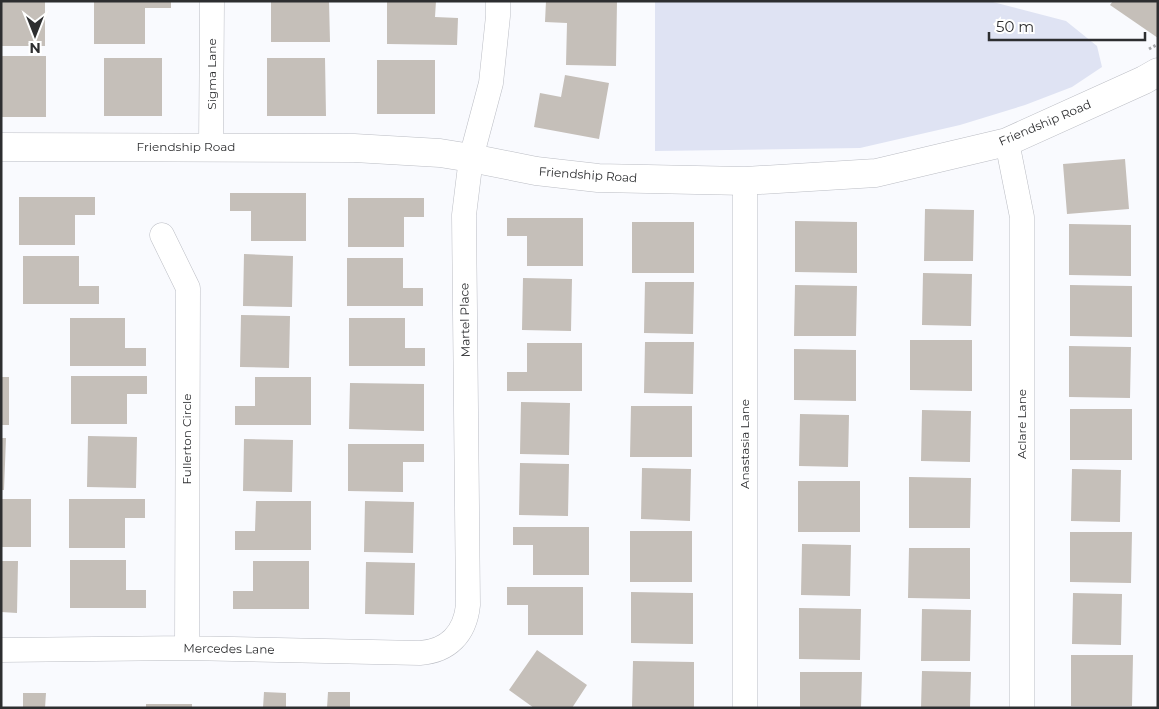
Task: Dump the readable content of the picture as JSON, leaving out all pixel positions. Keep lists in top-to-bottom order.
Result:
{
  "streets": {
    "street": [
      "Sigma Lane",
      "Friendship Road",
      "Martel Place",
      "Aclare Lane",
      "Fullerton Circle",
      "Anastasia Lane",
      "Mercedes Lane"
    ]
  },
  "crossings": [
    ["Sigma Lane", "Friendship Road"],
    ["Friendship Road", "Martel Place"],
    ["Friendship Road", "Aclare Lane"],
    ["Friendship Road", "Anastasia Lane"],
    ["Martel Place", "Mercedes Lane"],
    ["Fullerton Circle", "Mercedes Lane"]
  ],
  "scale_bar": "50 m",
  "north": "bottom"
}
